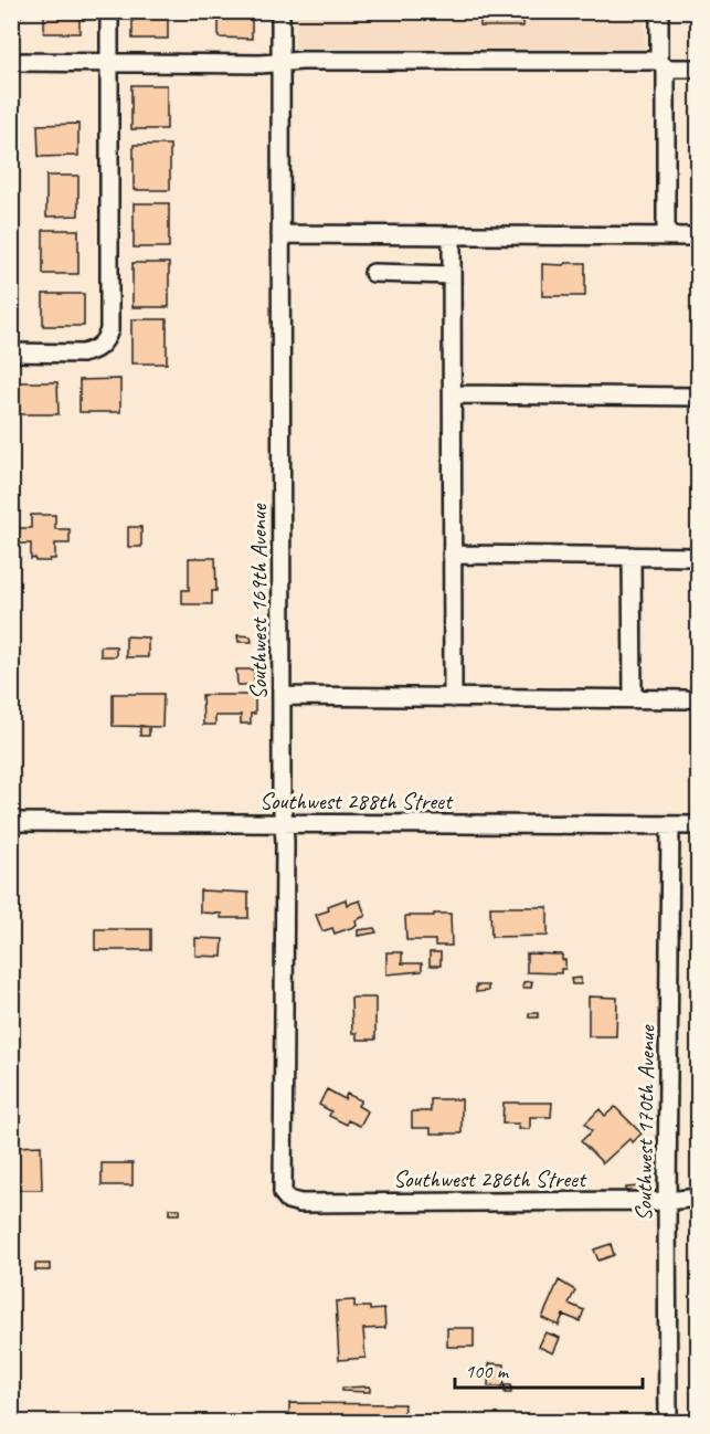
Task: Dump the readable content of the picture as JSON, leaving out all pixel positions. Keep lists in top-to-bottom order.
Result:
{
  "streets": {
    "street": [
      "Southwest 169th Avenue",
      "Southwest 288th Street",
      "Southwest 170th Avenue",
      "Southwest 286th Street"
    ]
  },
  "crossings": [
    ["Southwest 169th Avenue", "Southwest 288th Street"],
    ["Southwest 169th Avenue", "Southwest 286th Street"],
    ["Southwest 288th Street", "Southwest 170th Avenue"],
    ["Southwest 170th Avenue", "Southwest 286th Street"]
  ],
  "scale_bar": "100 m"
}
